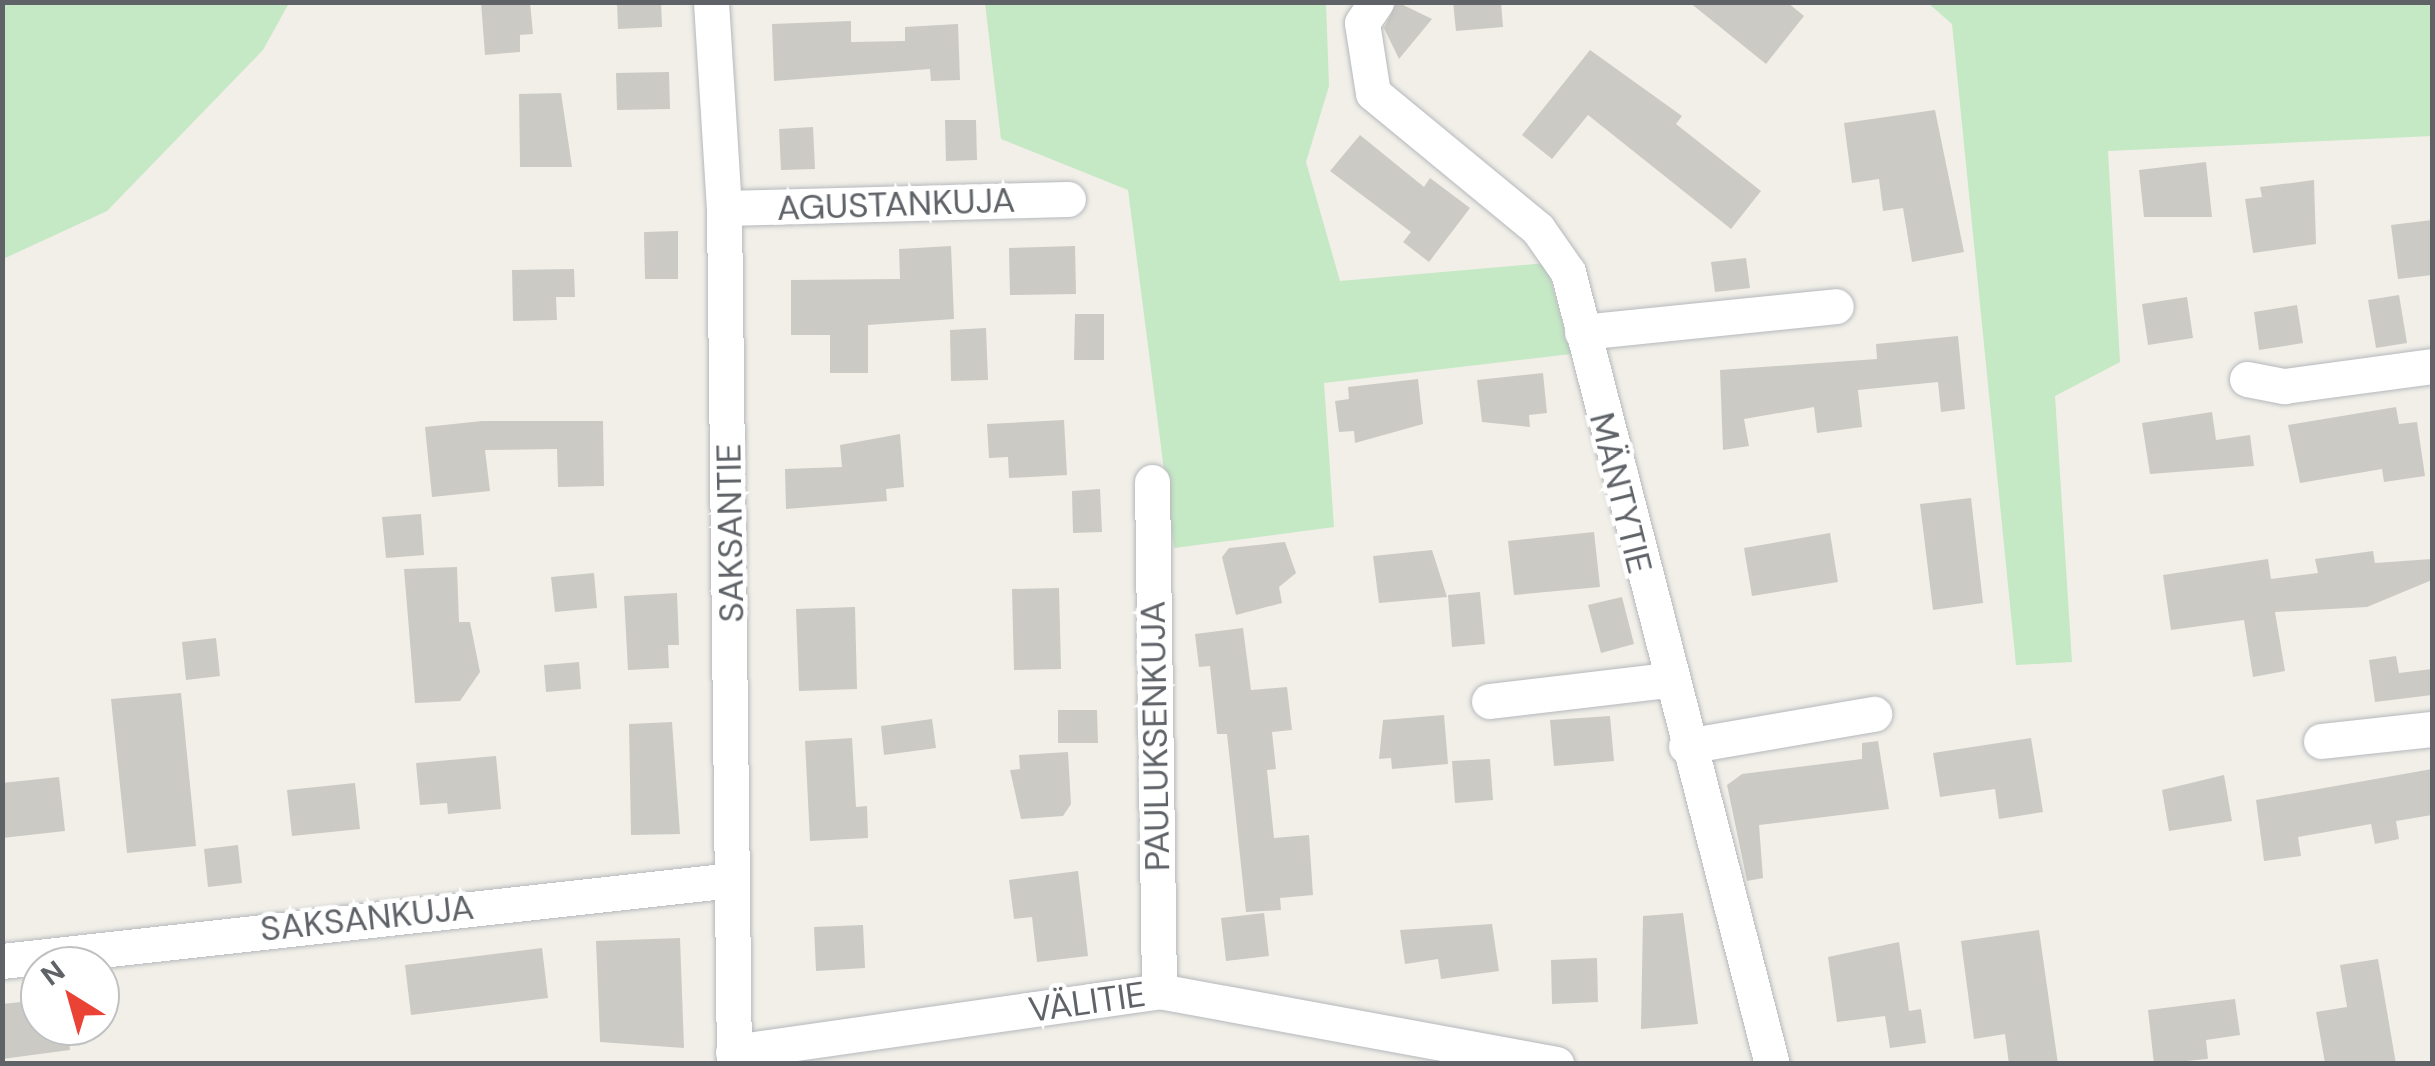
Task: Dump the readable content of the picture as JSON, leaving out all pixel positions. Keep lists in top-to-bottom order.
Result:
{
  "streets": {
    "street": [
      "AGUSTANKUJA",
      "MÄNTYTIE",
      "SAKSANTIE",
      "PAULUKSENKUJA",
      "SAKSANKUJA",
      "VÄLITIE"
    ]
  },
  "crossings": [
    ["AGUSTANKUJA", "SAKSANTIE"],
    ["SAKSANTIE", "SAKSANKUJA"],
    ["SAKSANTIE", "VÄLITIE"],
    ["PAULUKSENKUJA", "VÄLITIE"]
  ],
  "north": "top left"
}
